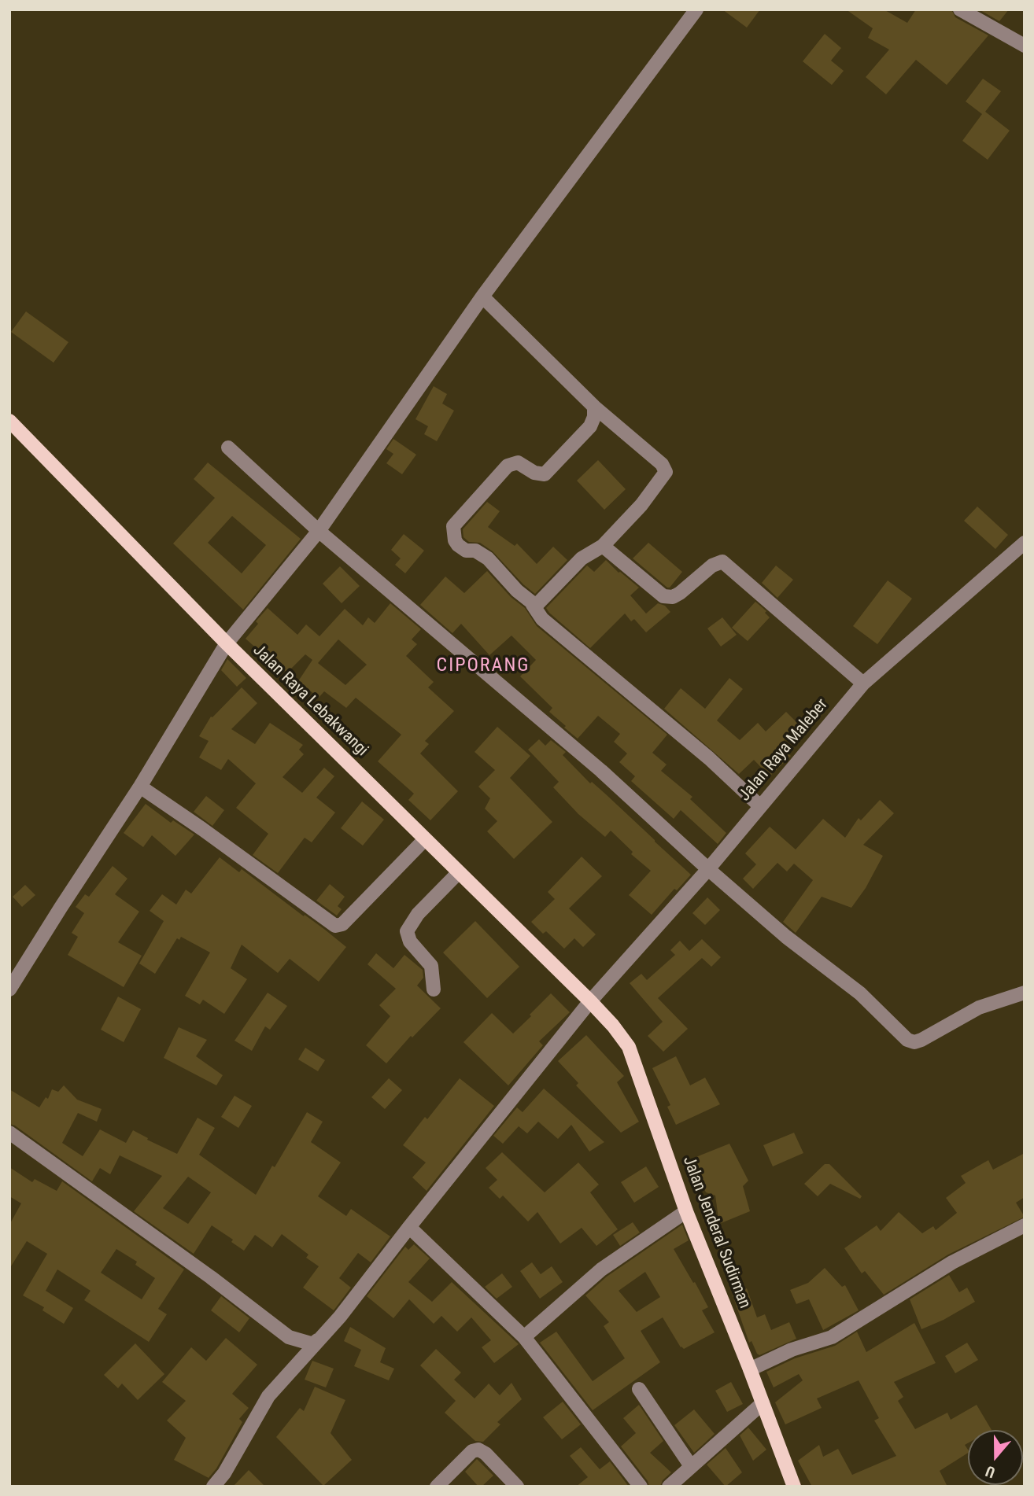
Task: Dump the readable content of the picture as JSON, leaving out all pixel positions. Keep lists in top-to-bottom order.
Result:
{
  "streets": {
    "main road": ["Jalan Raya Lebakwangi", "Jalan Jenderal Sudirman"],
    "street": ["Jalan Raya Maleber"]
  },
  "crossings": [
    ["Jalan Raya Lebakwangi", "Jalan Raya Maleber"],
    ["Jalan Raya Lebakwangi", "Jalan Jenderal Sudirman"],
    ["Jalan Raya Maleber", "Jalan Jenderal Sudirman"]
  ],
  "districts": ["CIPORANG"],
  "north": "bottom"
}
